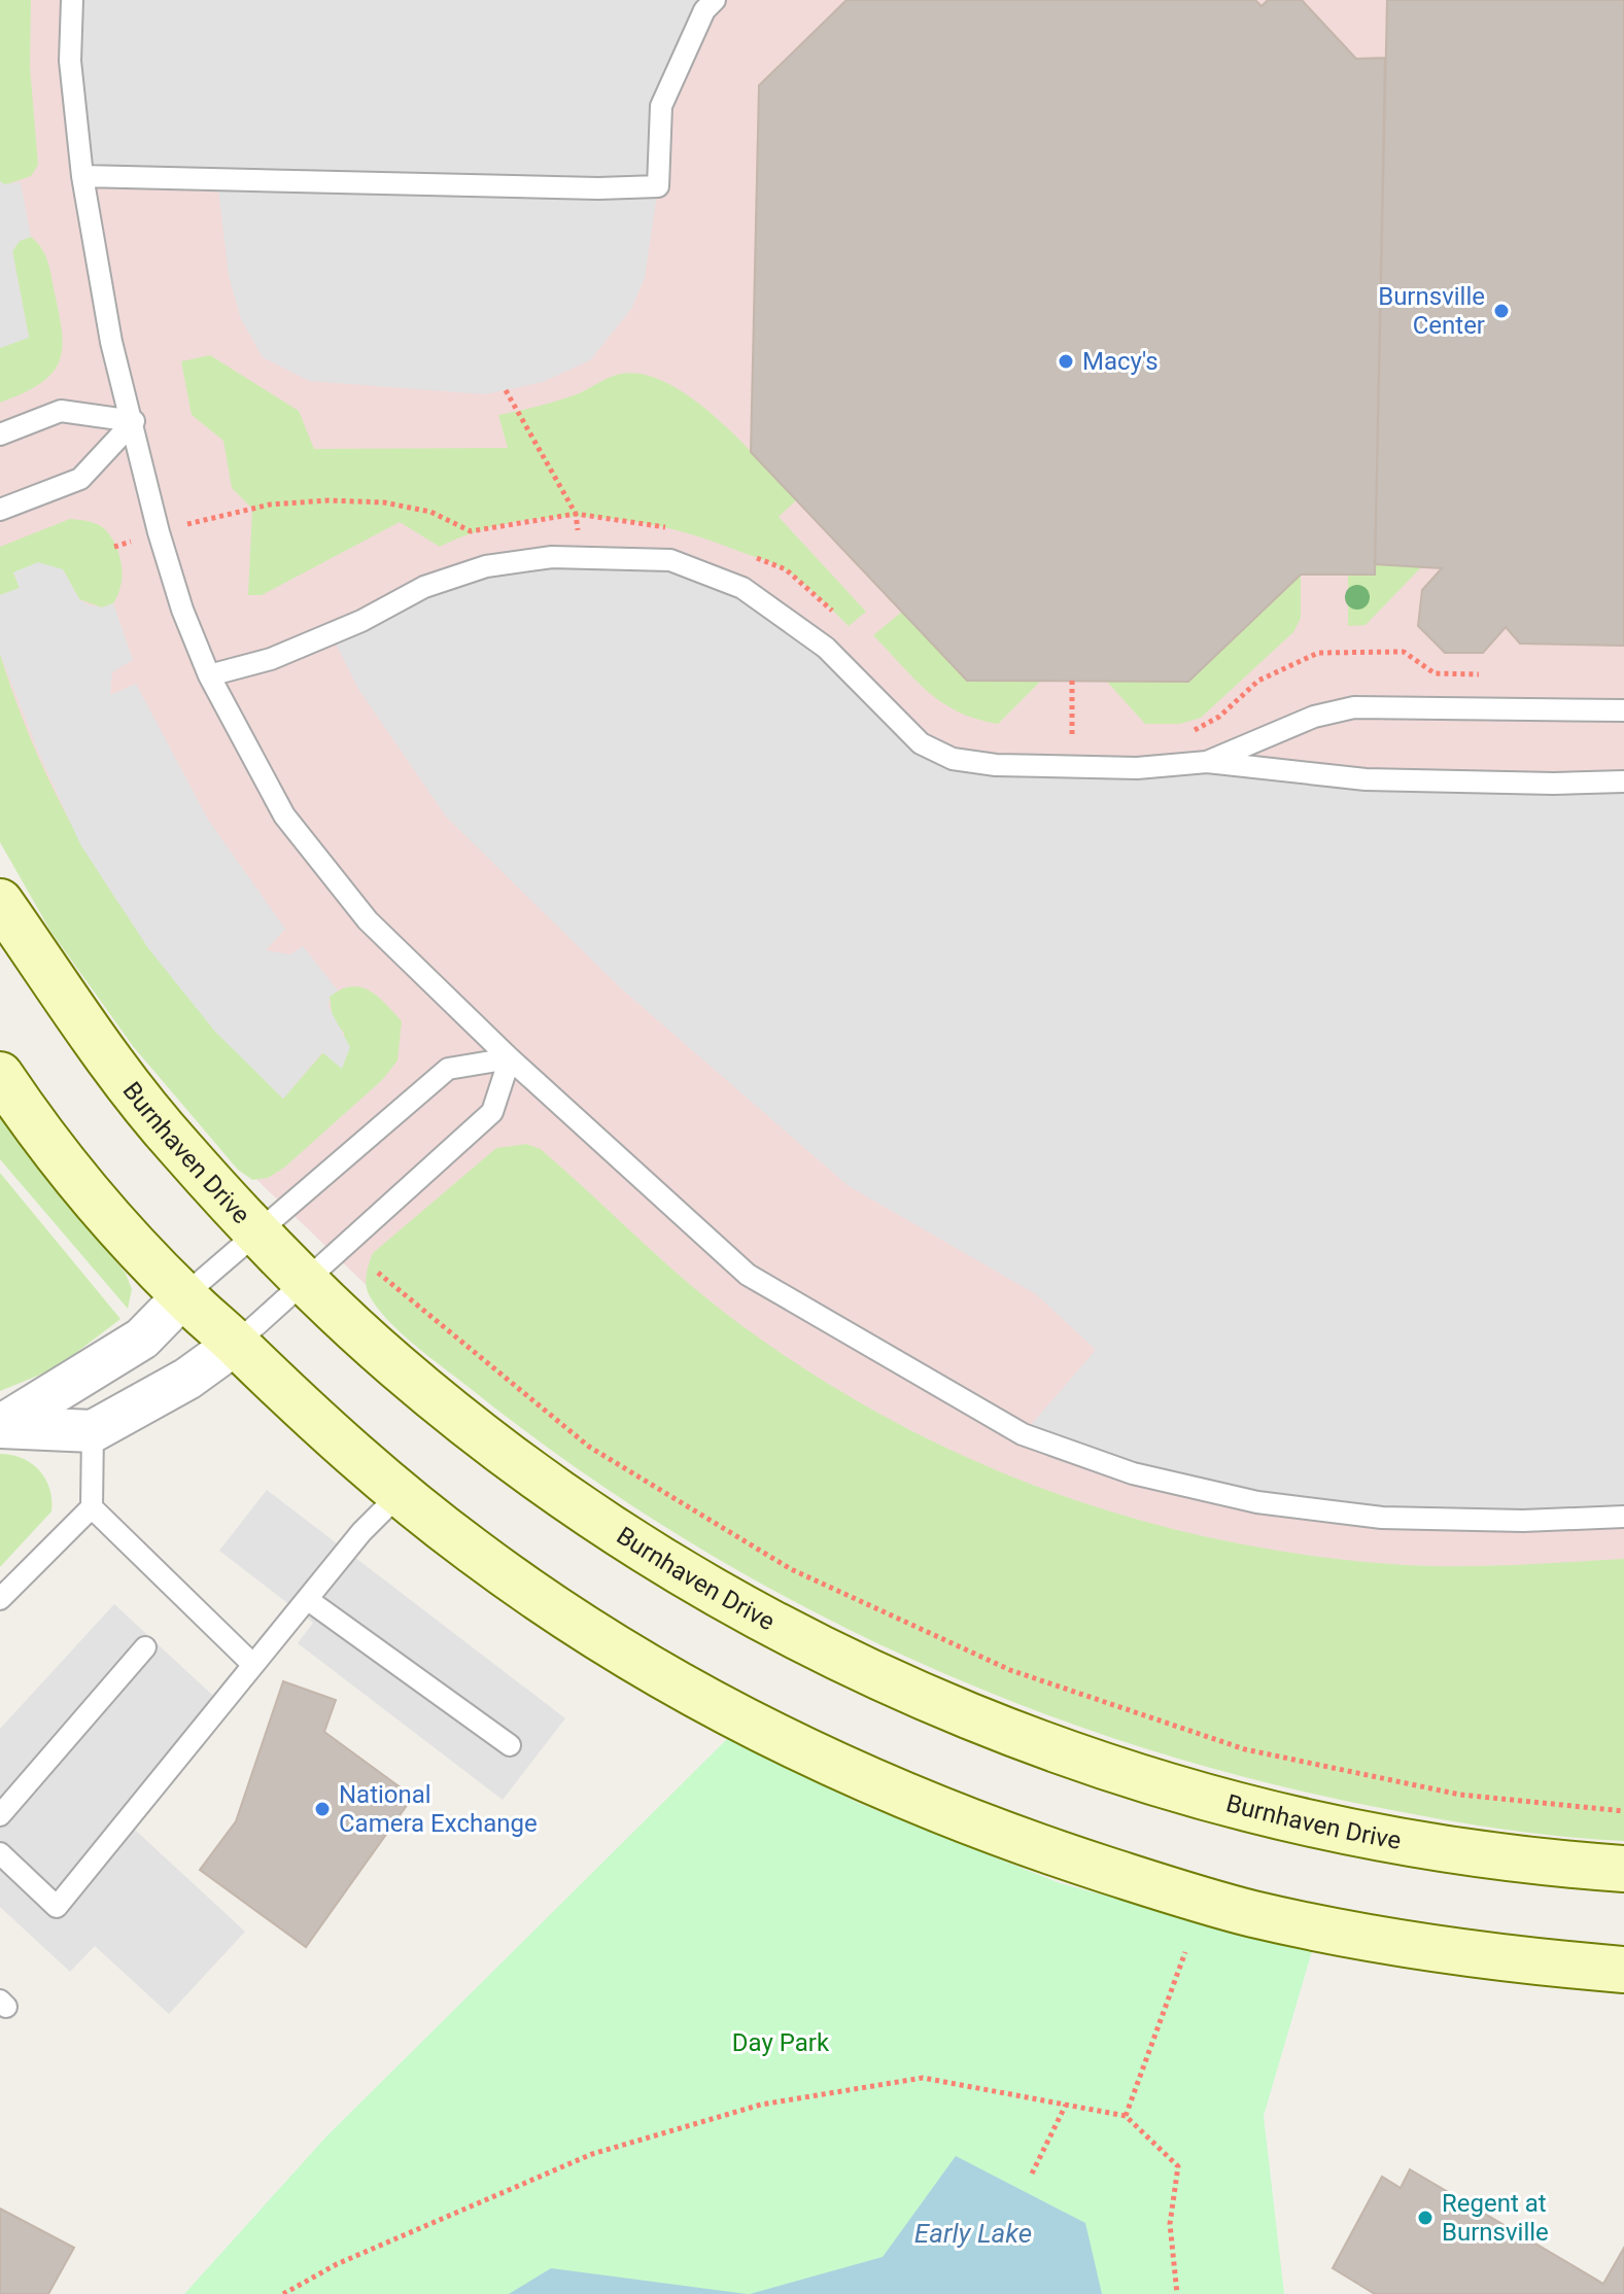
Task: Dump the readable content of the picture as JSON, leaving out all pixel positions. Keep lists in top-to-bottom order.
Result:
{
  "streets": {
    "street": ["Burnhaven Drive"]
  },
  "water": ["Early Lake"],
  "parks": ["Day Park"],
  "places": [
    "Burnsville Center",
    "Macy's",
    "National Camera Exchange",
    "Regent at Burnsville"
  ]
}
